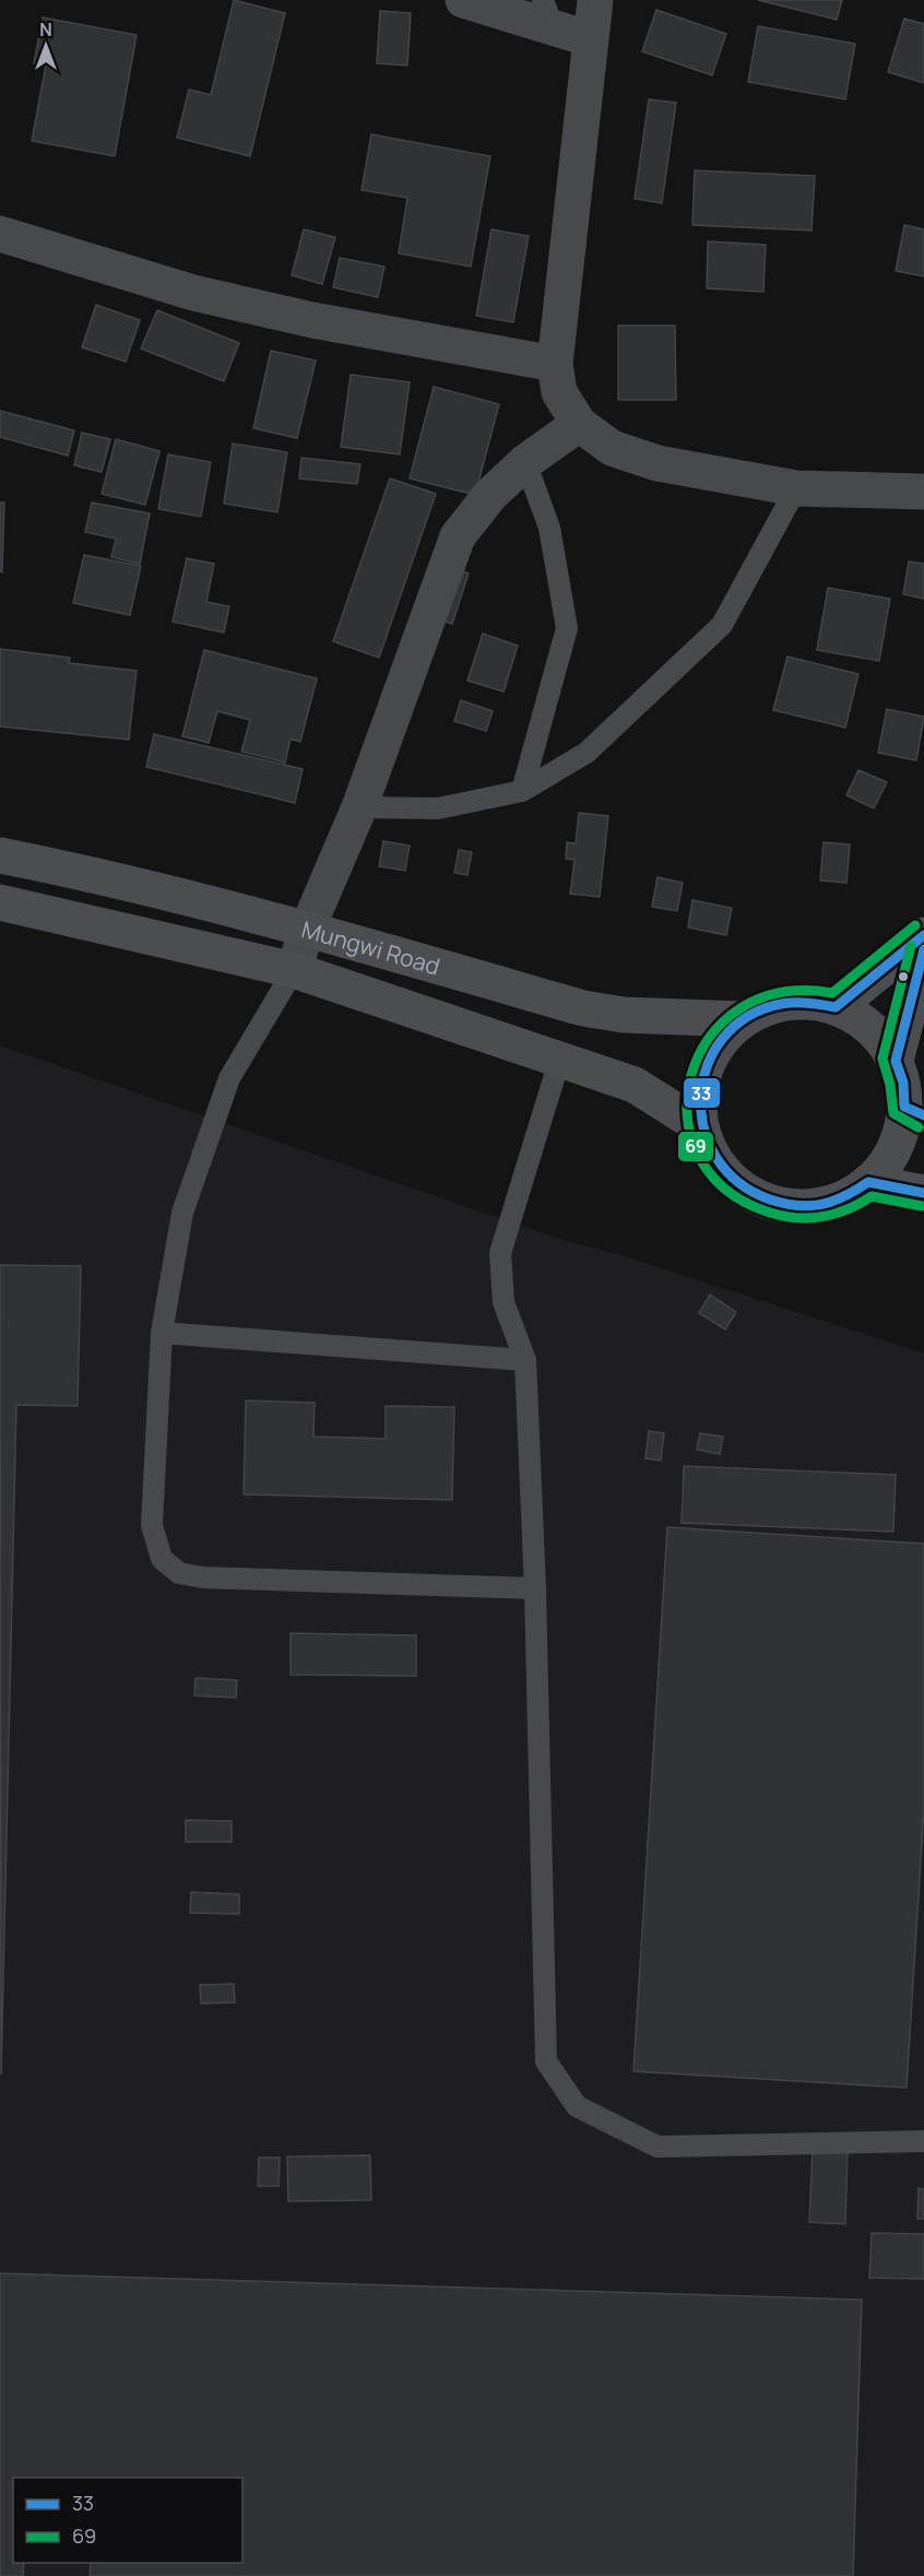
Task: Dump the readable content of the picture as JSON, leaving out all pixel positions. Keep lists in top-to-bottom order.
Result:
{
  "streets": {
    "main road": ["Mungwi Road"]
  },
  "lines": ["transit line 69", "transit line 33"],
  "legend": ["33", "69"],
  "north": "top"
}
